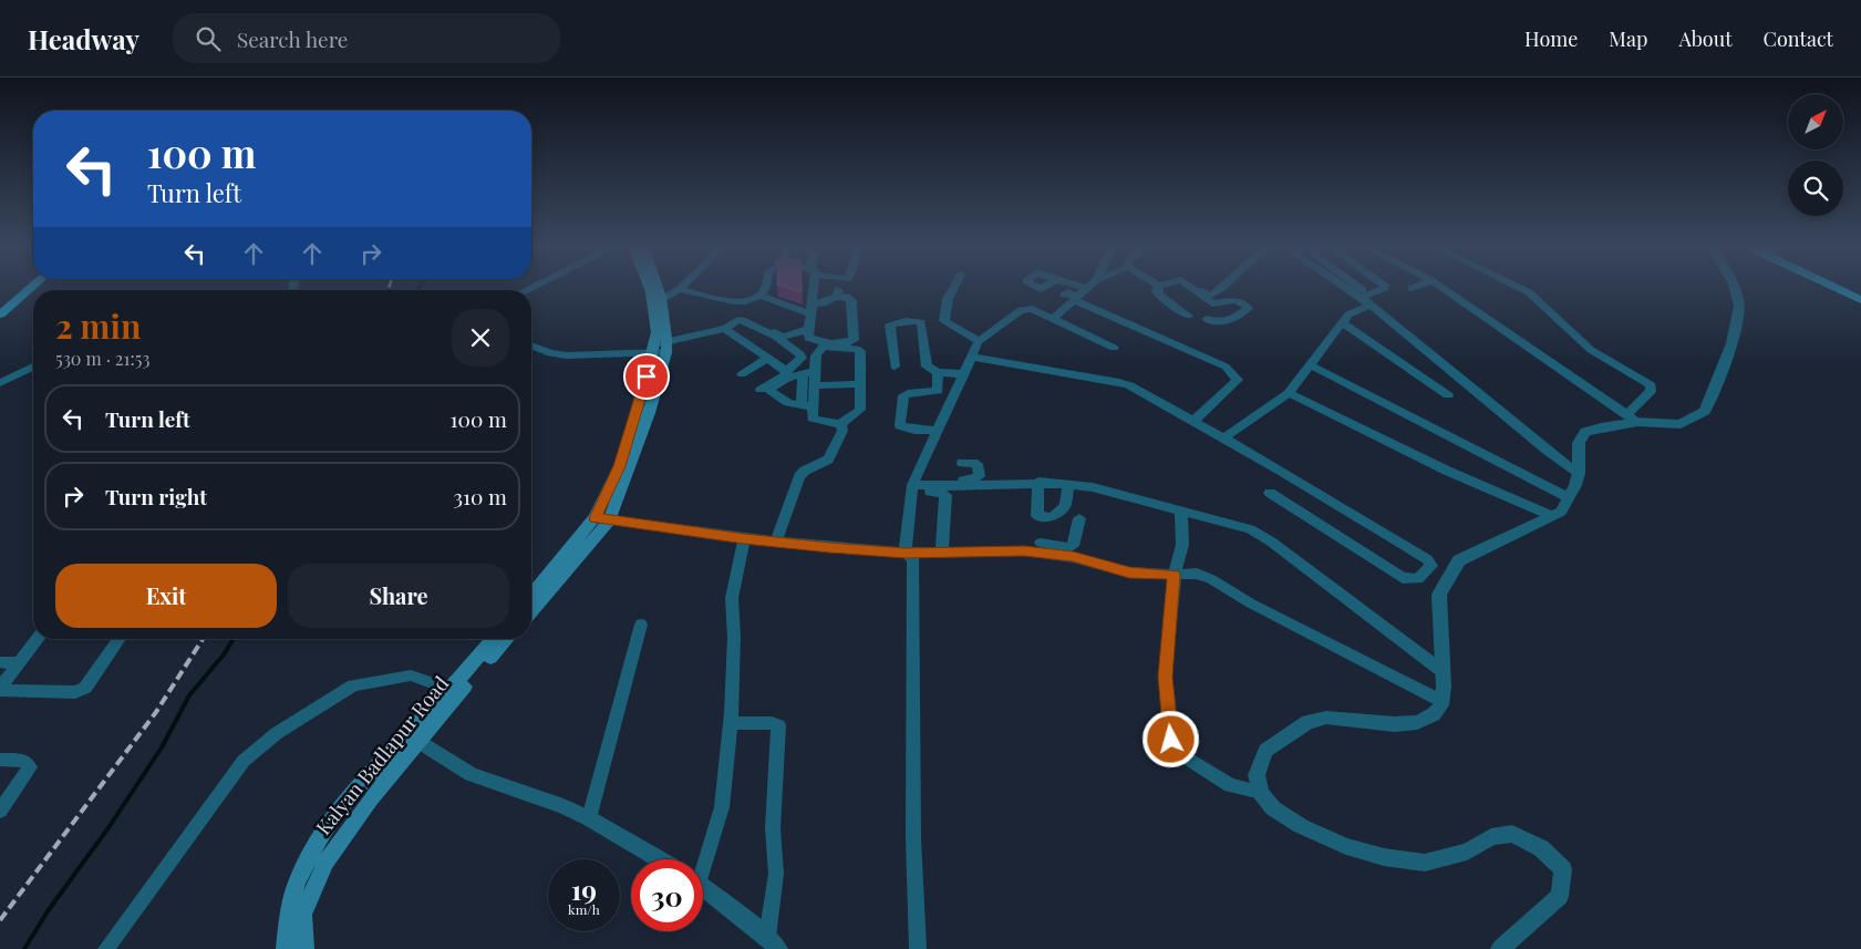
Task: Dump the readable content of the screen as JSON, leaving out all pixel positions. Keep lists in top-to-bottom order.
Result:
{
  "streets": {
    "main road": ["Kalyan Badlapur Road"]
  },
  "north": "top right",
  "page": {
    "header": "Headway",
    "search": "Search here",
    "nav": [
      "Home",
      "Map",
      "About",
      "Contact"
    ],
    "turn": ["100 m", "Turn left"],
    "heading": ["2 min", "530 m · 21:53"],
    "list": [
      {
        "name": "Turn left",
        "value": "100 m"
      },
      {
        "name": "Turn right",
        "value": "310 m"
      }
    ],
    "buttons": ["Exit", "Share"],
    "speed": "19 km/h",
    "limit": "30"
  }
}
